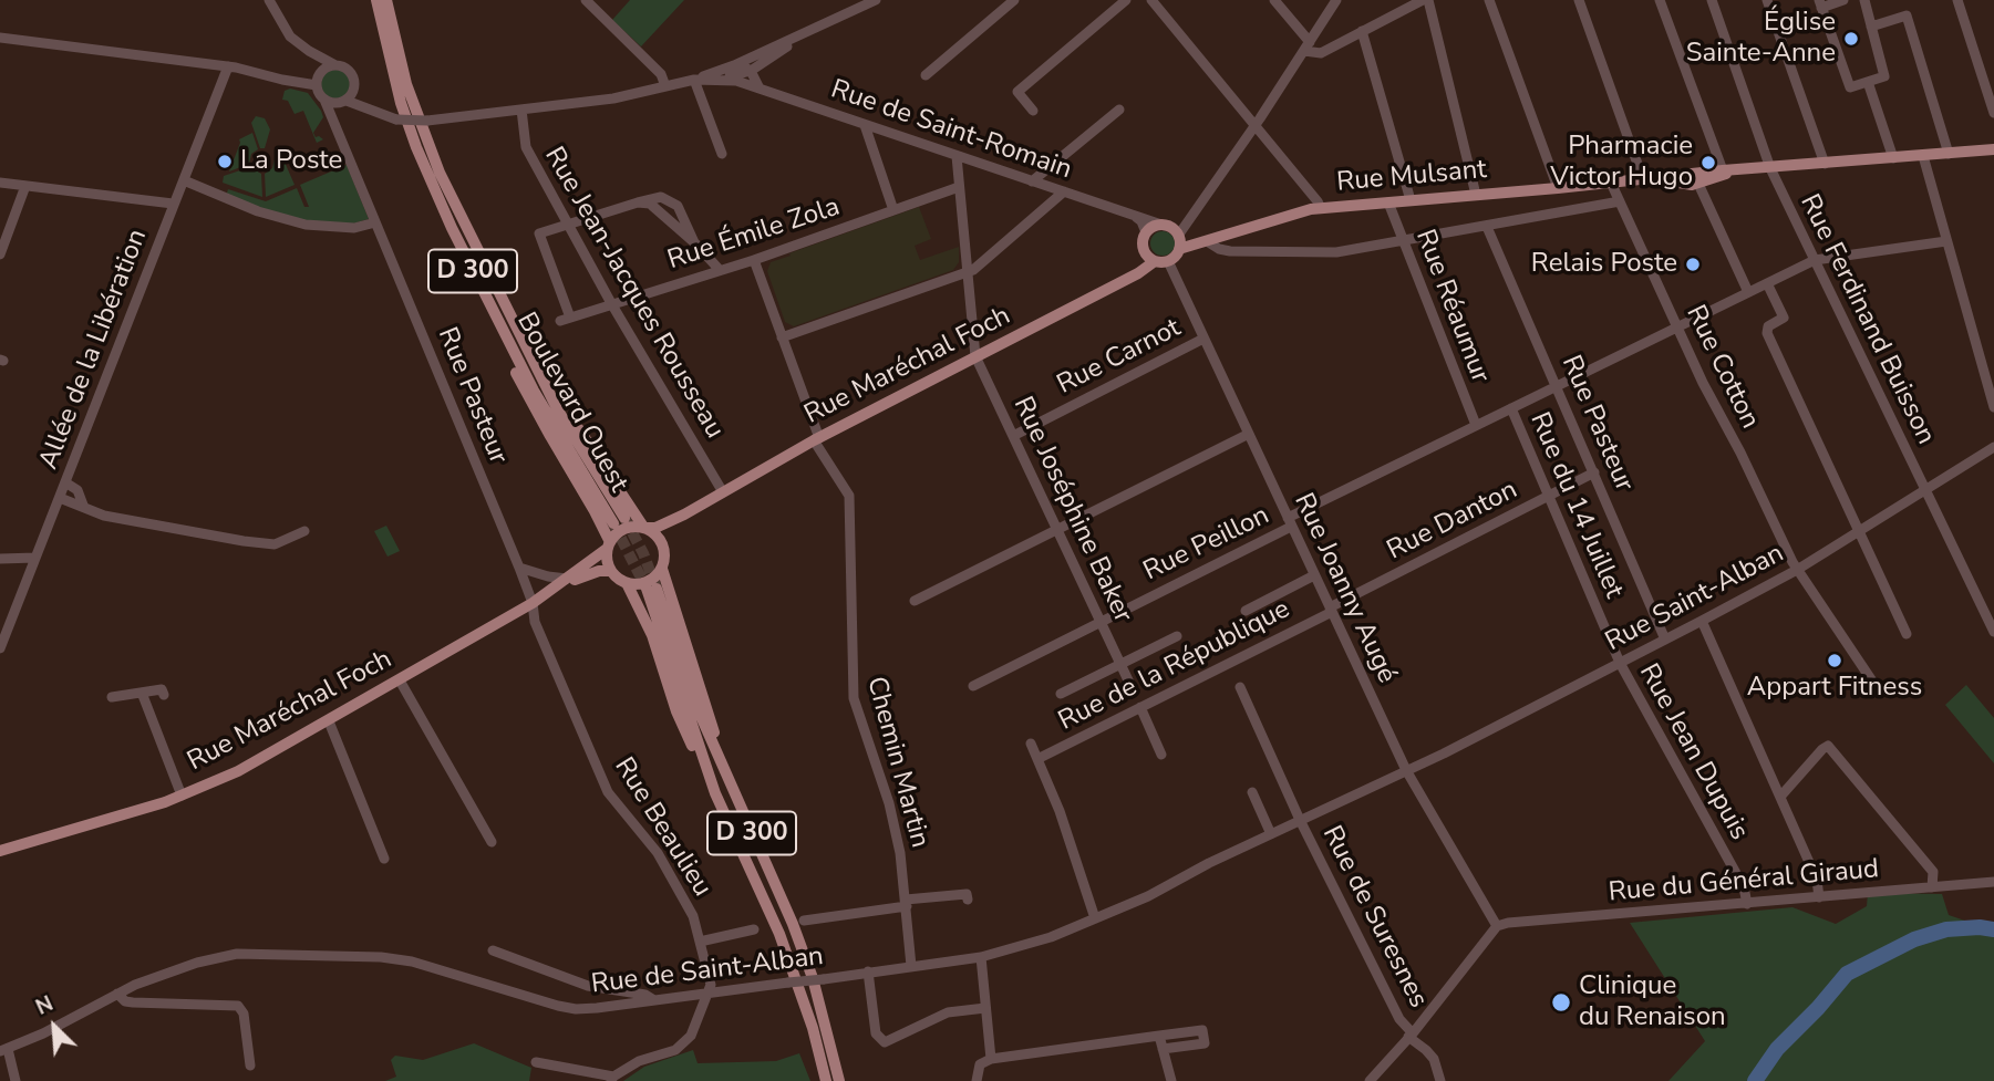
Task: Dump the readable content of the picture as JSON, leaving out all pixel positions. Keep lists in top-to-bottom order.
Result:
{
  "streets": {
    "main road": [
      "Rue Mulsant",
      "D 300",
      "Rue Maréchal Foch",
      "Boulevard Ouest"
    ],
    "street": [
      "Rue de Saint-Romain",
      "Rue Émile Zola",
      "Rue Jean-Jacques Rousseau",
      "Rue Réaumur",
      "Rue Ferdinand Buisson",
      "Allée de la Libération",
      "Rue Carnot",
      "Rue Cotton",
      "Rue Pasteur",
      "Rue du 14 Juillet",
      "Rue Joséphine Baker",
      "Rue Danton",
      "Rue Peillon",
      "Rue Joanny Augé",
      "Rue Saint-Alban",
      "Rue de la République",
      "Rue Jean Dupuis",
      "Chemin Martin",
      "Rue Beaulieu",
      "Rue du Général Giraud",
      "Rue de Suresnes",
      "Rue de Saint-Alban"
    ]
  },
  "crossings": [
    ["Rue de Saint-Romain", "Rue Mulsant"],
    ["Rue de Saint-Romain", "Rue Jean-Jacques Rousseau"],
    ["Rue de Saint-Romain", "Rue Maréchal Foch"],
    ["Rue de Saint-Romain", "Rue Pasteur"],
    ["Rue de Saint-Romain", "Rue Joséphine Baker"],
    ["Rue de Saint-Romain", "Rue Joanny Augé"],
    ["Rue Mulsant", "Rue Réaumur"],
    ["Rue Mulsant", "Rue Ferdinand Buisson"],
    ["Rue Mulsant", "Rue Maréchal Foch"],
    ["Rue Mulsant", "Rue Cotton"],
    ["Rue Mulsant", "Rue Joanny Augé"],
    ["Rue Émile Zola", "Rue Jean-Jacques Rousseau"],
    ["Rue Émile Zola", "Rue Joséphine Baker"],
    ["Rue Émile Zola", "Chemin Martin"],
    ["Rue Jean-Jacques Rousseau", "Rue Maréchal Foch"],
    ["Rue Ferdinand Buisson", "Rue Saint-Alban"],
    ["Rue Carnot", "Rue Joséphine Baker"],
    ["Rue Carnot", "Rue Joanny Augé"],
    ["Rue Maréchal Foch", "Rue Pasteur"],
    ["Rue Maréchal Foch", "Rue Joséphine Baker"],
    ["Rue Maréchal Foch", "Rue Joanny Augé"],
    ["Rue Maréchal Foch", "Chemin Martin"],
    ["Rue Maréchal Foch", "Rue Beaulieu"],
    ["Rue Cotton", "Rue Saint-Alban"],
    ["Rue Pasteur", "Rue Danton"],
    ["Rue Pasteur", "Rue Saint-Alban"],
    ["Rue Pasteur", "Rue Beaulieu"],
    ["Rue du 14 Juillet", "Rue Danton"],
    ["Rue du 14 Juillet", "Rue Saint-Alban"],
    ["Rue du 14 Juillet", "Rue Jean Dupuis"],
    ["Rue Joséphine Baker", "Rue Peillon"],
    ["Rue Danton", "Rue Joanny Augé"],
    ["Rue Danton", "Rue de la République"],
    ["Rue Peillon", "Rue Joanny Augé"],
    ["Rue Joanny Augé", "Rue Saint-Alban"],
    ["Rue Joanny Augé", "Rue de la République"],
    ["Rue Joanny Augé", "Rue du Général Giraud"],
    ["Rue Joanny Augé", "Rue de Saint-Alban"],
    ["Rue Saint-Alban", "Rue Jean Dupuis"],
    ["Rue Saint-Alban", "Rue de Saint-Alban"],
    ["Rue de la République", "Rue de Saint-Alban"],
    ["Rue Jean Dupuis", "Rue du Général Giraud"],
    ["Chemin Martin", "Rue de Saint-Alban"],
    ["Rue Beaulieu", "Rue de Saint-Alban"],
    ["Rue de Suresnes", "Rue de Saint-Alban"]
  ],
  "places": [
    "Église Sainte-Anne",
    "La Poste",
    "Pharmacie Victor Hugo",
    "Relais Poste",
    "Appart Fitness",
    "Clinique du Renaison"
  ],
  "north": "top left"
}
